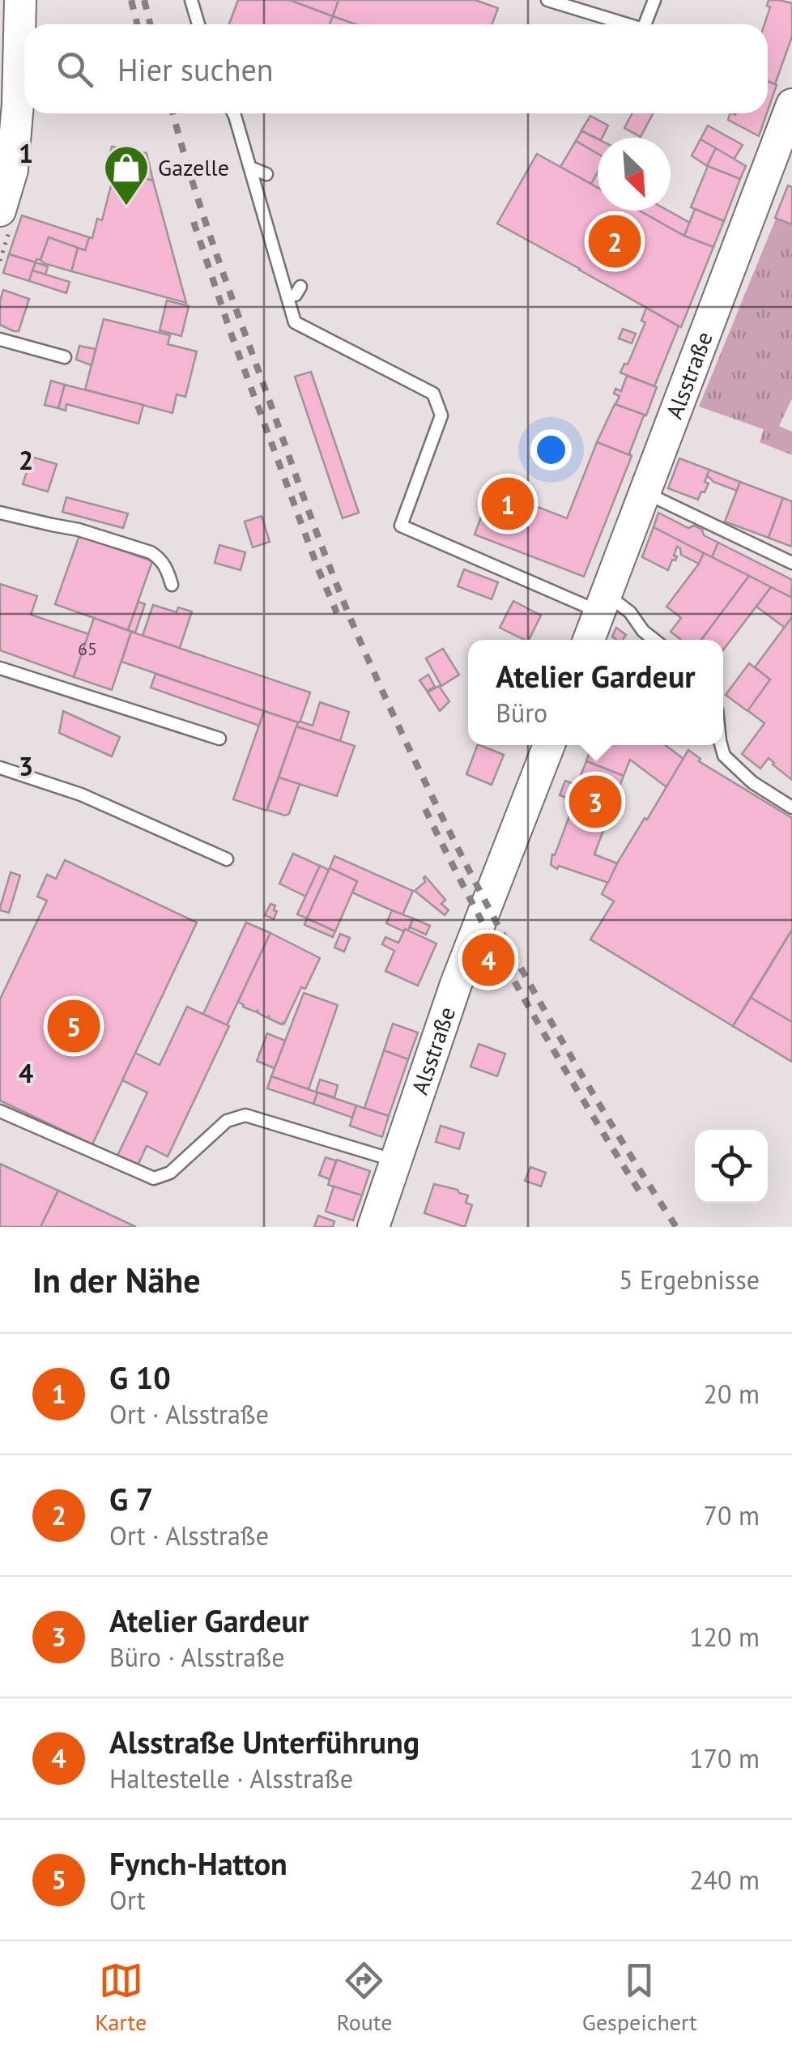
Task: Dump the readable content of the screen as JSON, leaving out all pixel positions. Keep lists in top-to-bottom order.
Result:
{
  "streets": {
    "street": ["Alsstraße"]
  },
  "places": {
    "shop": ["Gazelle"]
  },
  "house_numbers": ["65"],
  "north": "bottom right",
  "page": {
    "search": "Hier suchen",
    "pins": [
      "2",
      "1",
      "3",
      "4",
      "5"
    ],
    "popup": ["Atelier Gardeur", "Büro"],
    "heading": ["In der Nähe", "5 Ergebnisse"],
    "list": [
      {
        "mark": "1",
        "name": "G 10",
        "note": "Ort · Alsstraße",
        "value": "20 m"
      },
      {
        "mark": "2",
        "name": "G 7",
        "note": "Ort · Alsstraße",
        "value": "70 m"
      },
      {
        "mark": "3",
        "name": "Atelier Gardeur",
        "note": "Büro · Alsstraße",
        "value": "120 m"
      },
      {
        "mark": "4",
        "name": "Alsstraße Unterführung",
        "note": "Haltestelle · Alsstraße",
        "value": "170 m"
      },
      {
        "mark": "5",
        "name": "Fynch-Hatton",
        "note": "Ort",
        "value": "240 m"
      }
    ],
    "nav": ["Karte", "Route", "Gespeichert"]
  },
  "grid": {
    "rows": [
      "1",
      "2",
      "3",
      "4"
    ]
  }
}
